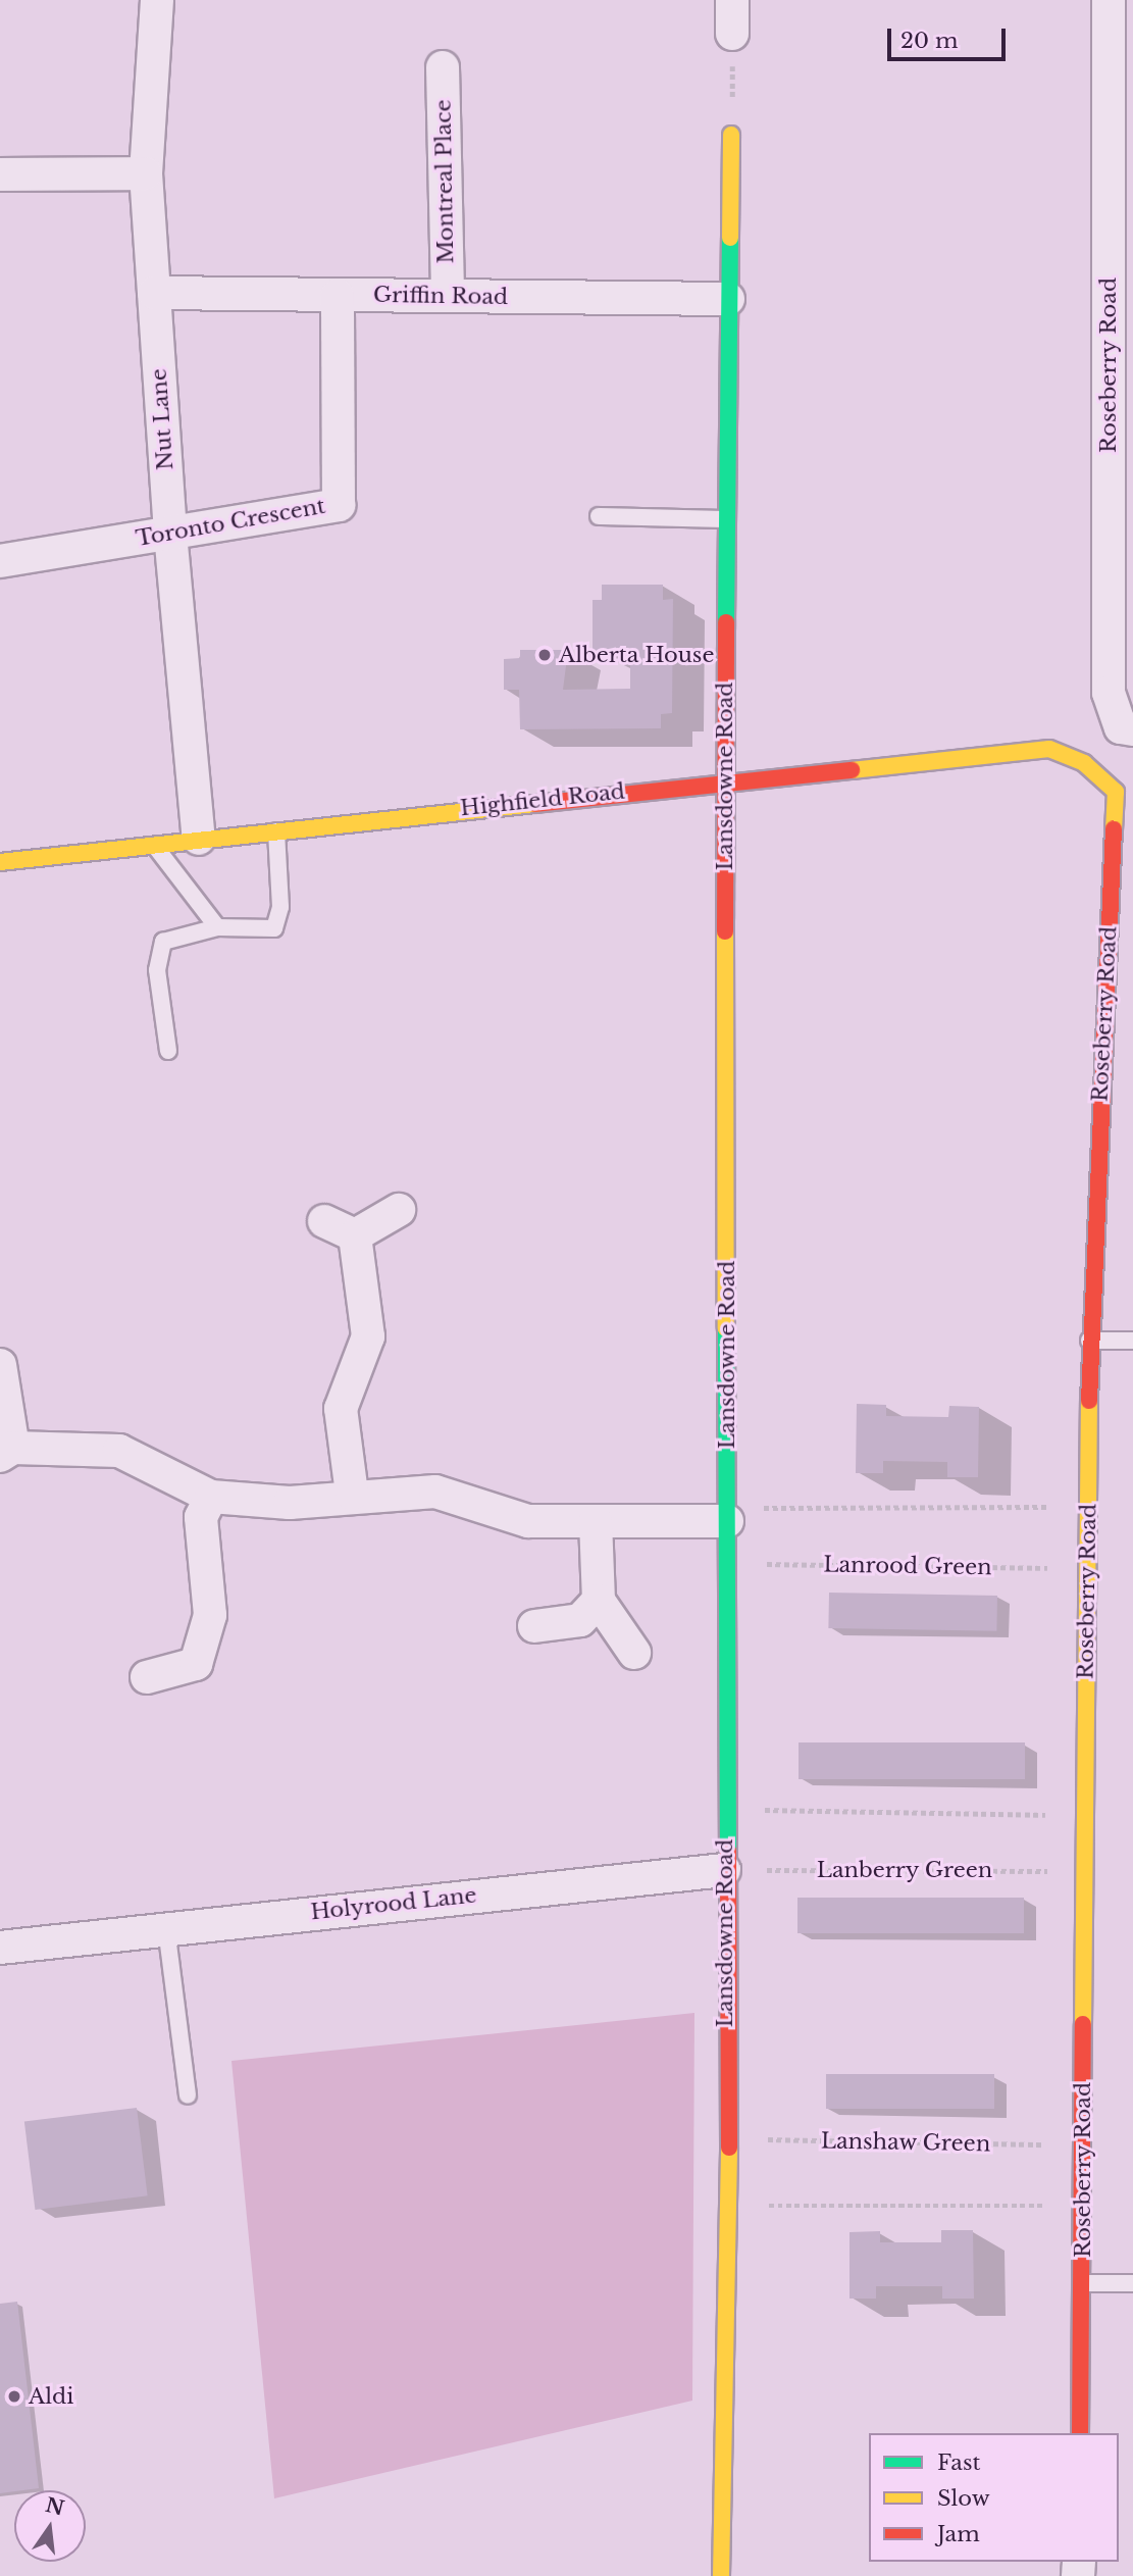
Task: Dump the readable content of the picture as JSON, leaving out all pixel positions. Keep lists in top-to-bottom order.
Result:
{
  "streets": {
    "street": [
      "Montreal Place",
      "Griffin Road",
      "Roseberry Road",
      "Nut Lane",
      "Toronto Crescent",
      "Lansdowne Road",
      "Highfield Road",
      "Holyrood Lane"
    ],
    "path": ["Lanrood Green", "Lanberry Green", "Lanshaw Green"]
  },
  "crossings": [
    ["Montreal Place", "Griffin Road"],
    ["Griffin Road", "Nut Lane"],
    ["Griffin Road", "Toronto Crescent"],
    ["Griffin Road", "Lansdowne Road"],
    ["Roseberry Road", "Highfield Road"],
    ["Roseberry Road", "Lanrood Green"],
    ["Roseberry Road", "Lanberry Green"],
    ["Roseberry Road", "Lanshaw Green"],
    ["Nut Lane", "Toronto Crescent"],
    ["Nut Lane", "Highfield Road"],
    ["Lansdowne Road", "Highfield Road"],
    ["Lansdowne Road", "Lanrood Green"],
    ["Lansdowne Road", "Lanberry Green"],
    ["Lansdowne Road", "Holyrood Lane"],
    ["Lansdowne Road", "Lanshaw Green"],
    ["Lanberry Green", "Holyrood Lane"]
  ],
  "places": ["Alberta House", "Aldi"],
  "legend": ["Fast", "Slow", "Jam"],
  "scale_bar": "20 m",
  "north": "top"
}
